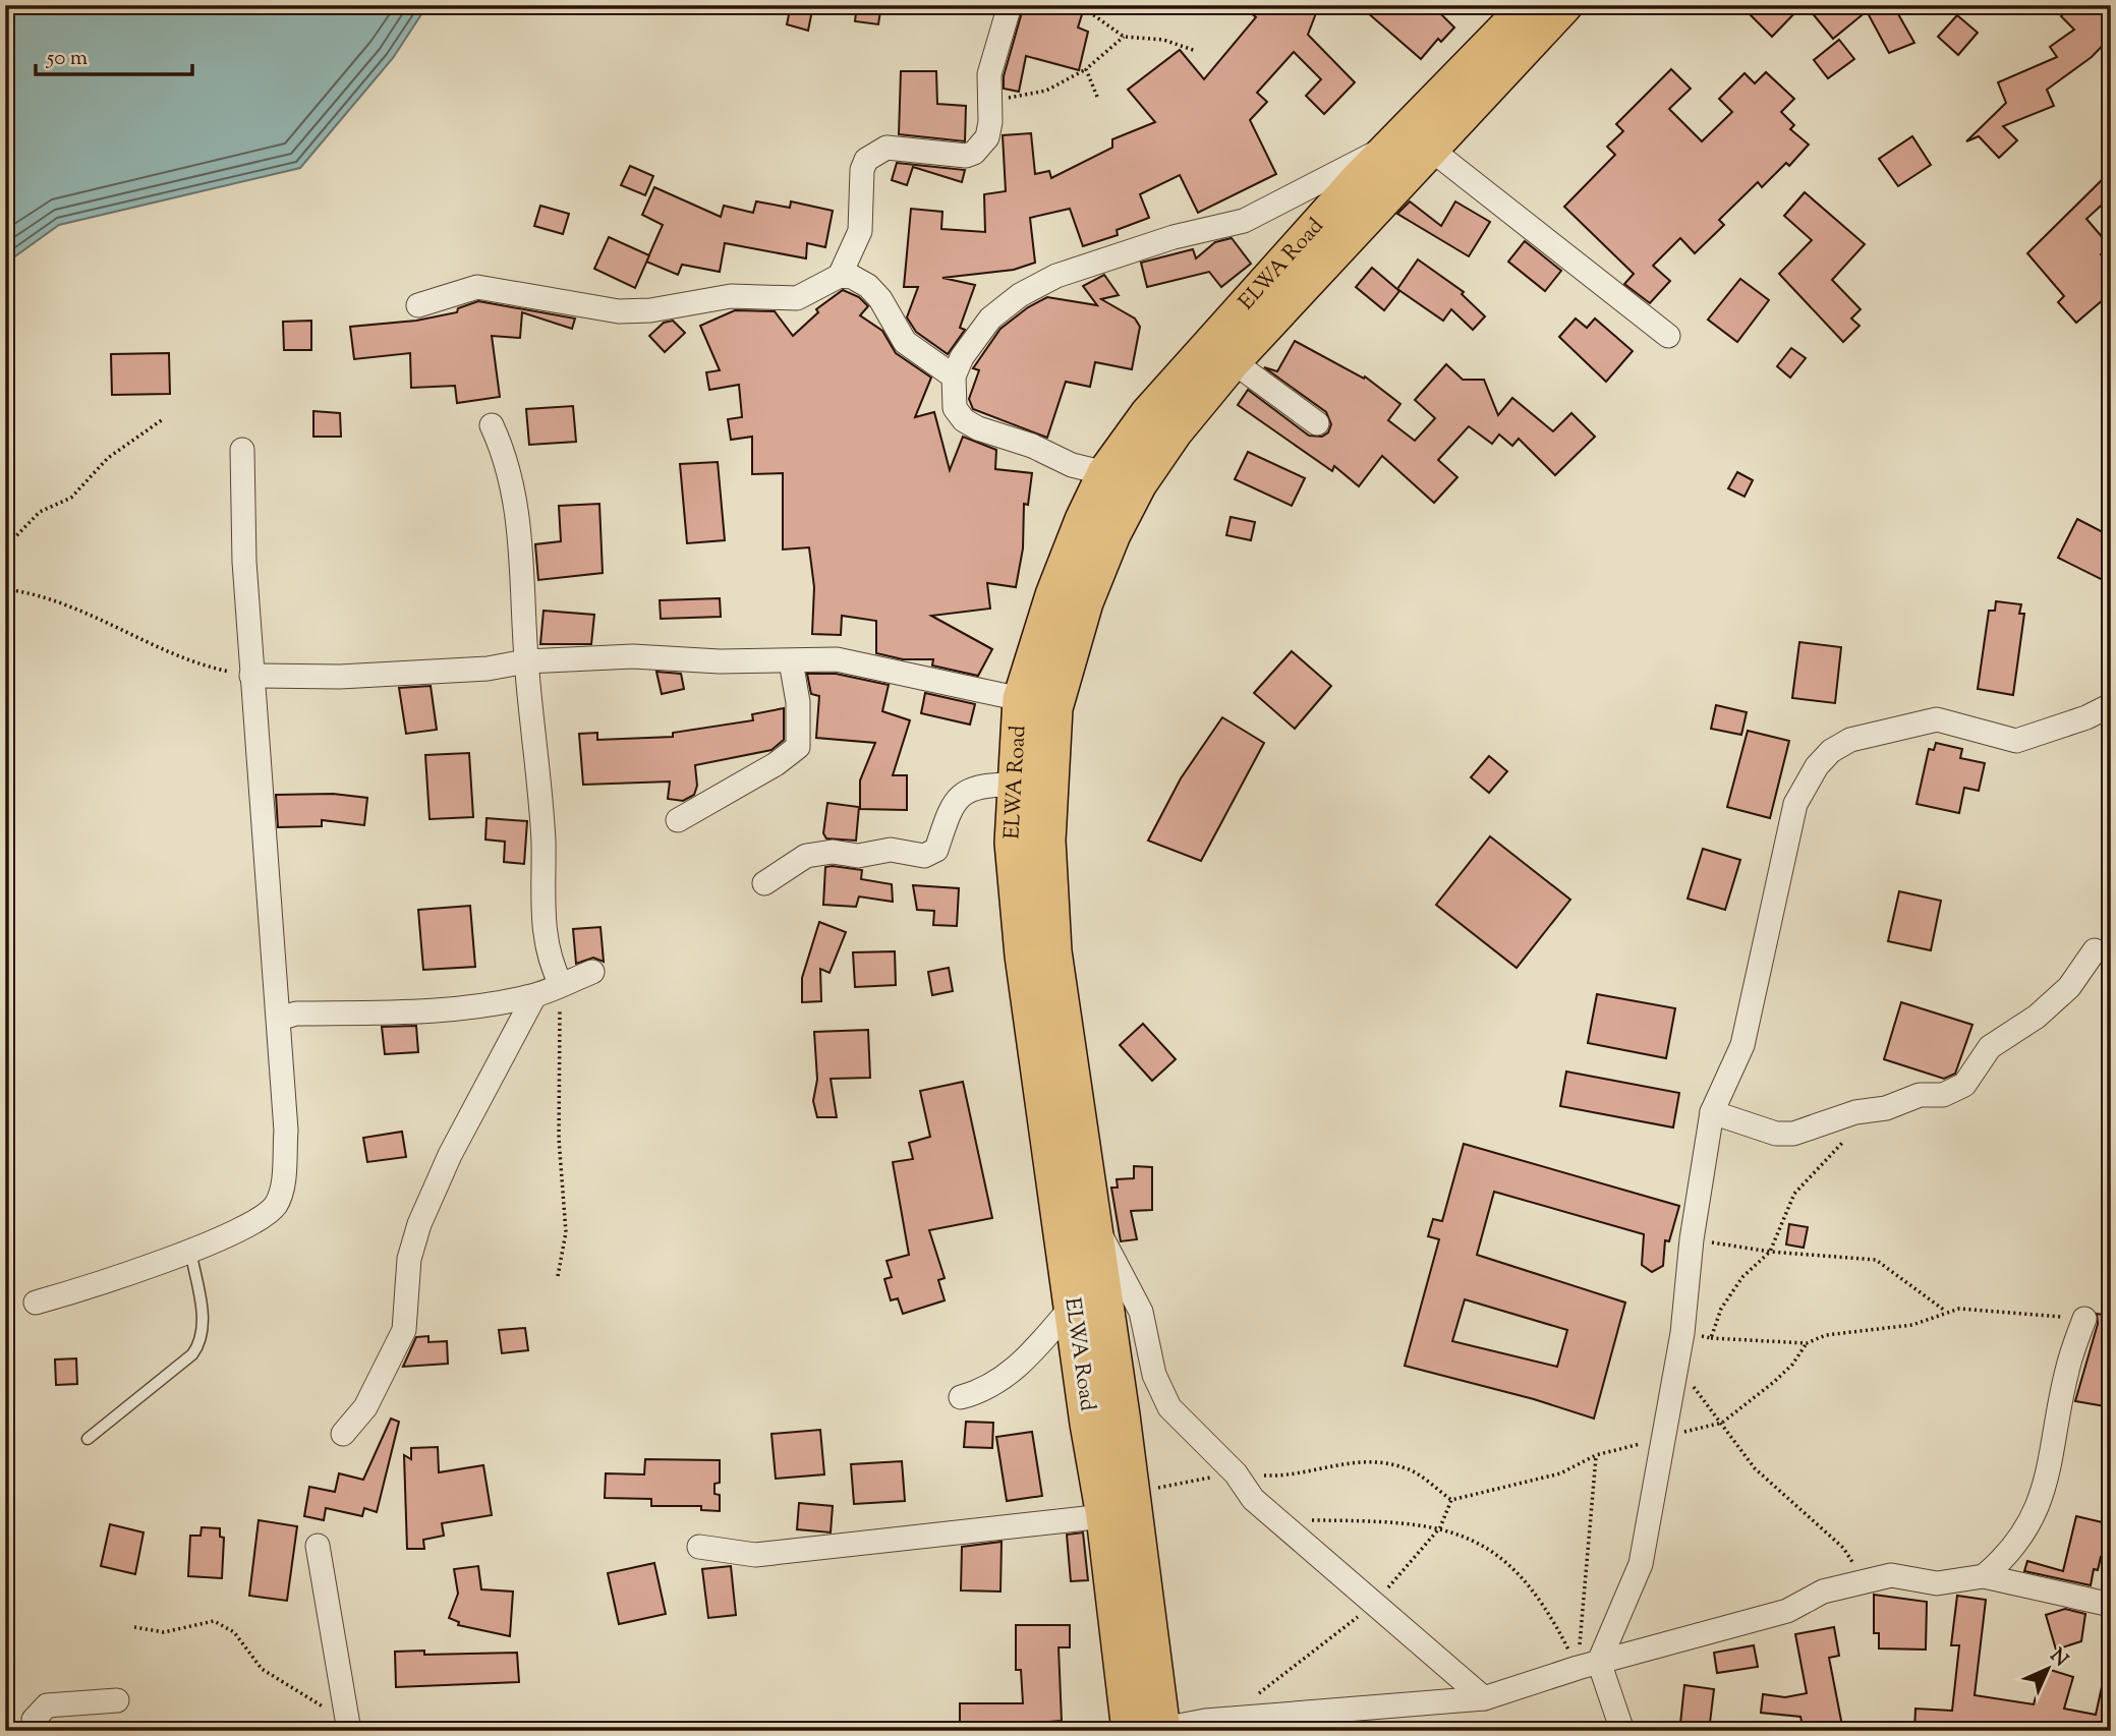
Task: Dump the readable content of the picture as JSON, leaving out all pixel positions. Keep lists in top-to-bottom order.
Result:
{
  "streets": {
    "main road": ["ELWA Road"]
  },
  "scale_bar": "50 m",
  "north": "top right"
}
